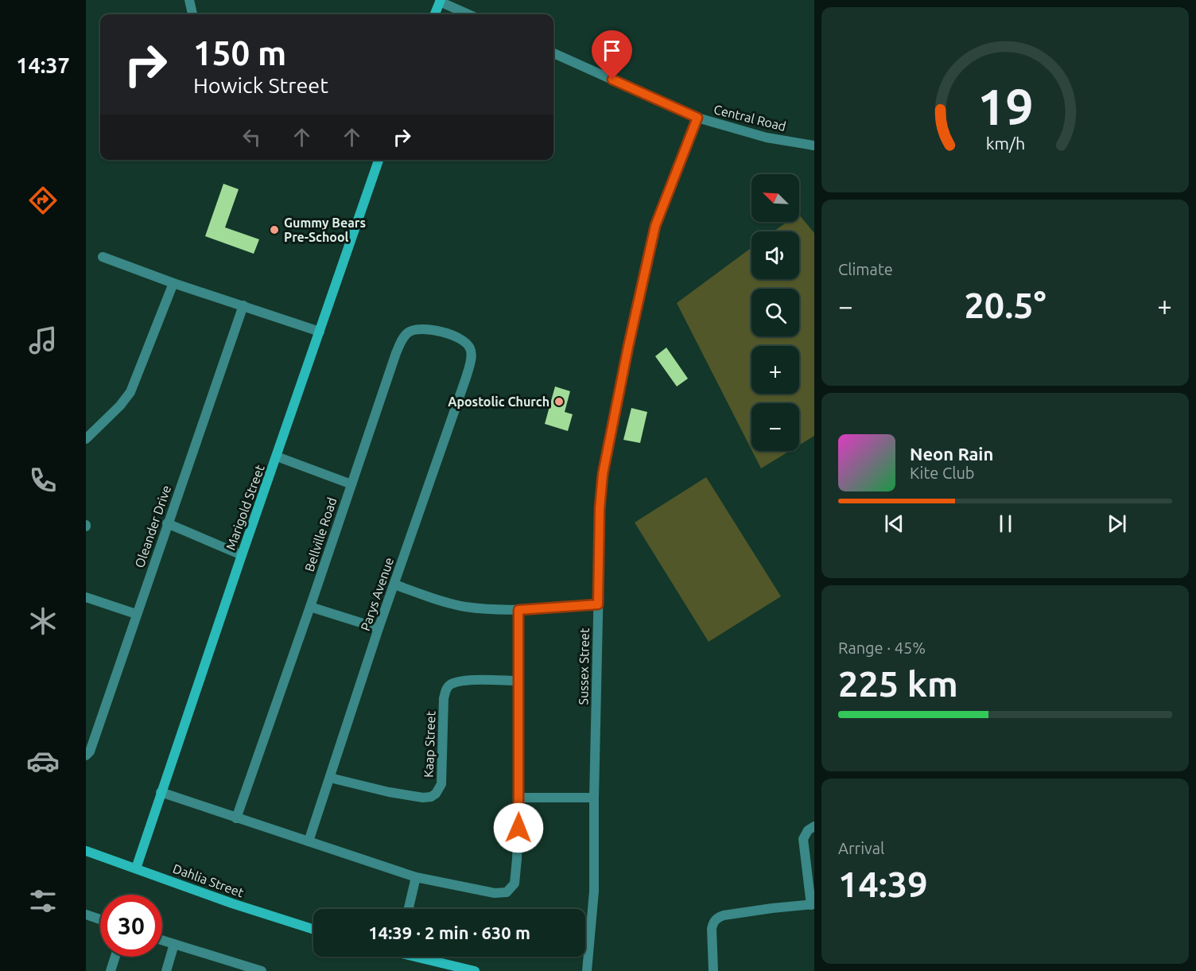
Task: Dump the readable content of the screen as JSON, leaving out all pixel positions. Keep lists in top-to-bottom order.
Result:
{
  "streets": {
    "street": [
      "Central Road",
      "Marigold Street",
      "Oleander Drive",
      "Bellville Road",
      "Parys Avenue",
      "Sussex Street",
      "Kaap Street",
      "Dahlia Street"
    ]
  },
  "crossings": [
    ["Central Road", "Sussex Street"],
    ["Marigold Street", "Dahlia Street"],
    ["Bellville Road", "Parys Avenue"],
    ["Parys Avenue", "Kaap Street"]
  ],
  "places": ["Gummy Bears Pre-School", "Apostolic Church"],
  "north": "top left",
  "page": {
    "tabs": "14:37",
    "turn": ["150 m", "Howick Street"],
    "map_buttons": ["+", "−"],
    "tile": [
      "Climate",
      ["Range · 45%", "225 km"],
      ["Arrival", "14:39"]
    ],
    "heat": ["−", "20.5°", "+"],
    "song": ["Neon Rain", "Kite Club"],
    "limit": "30",
    "trip": "14:39 · 2 min · 630 m",
    "gauge": ["19", "km/h"]
  }
}
